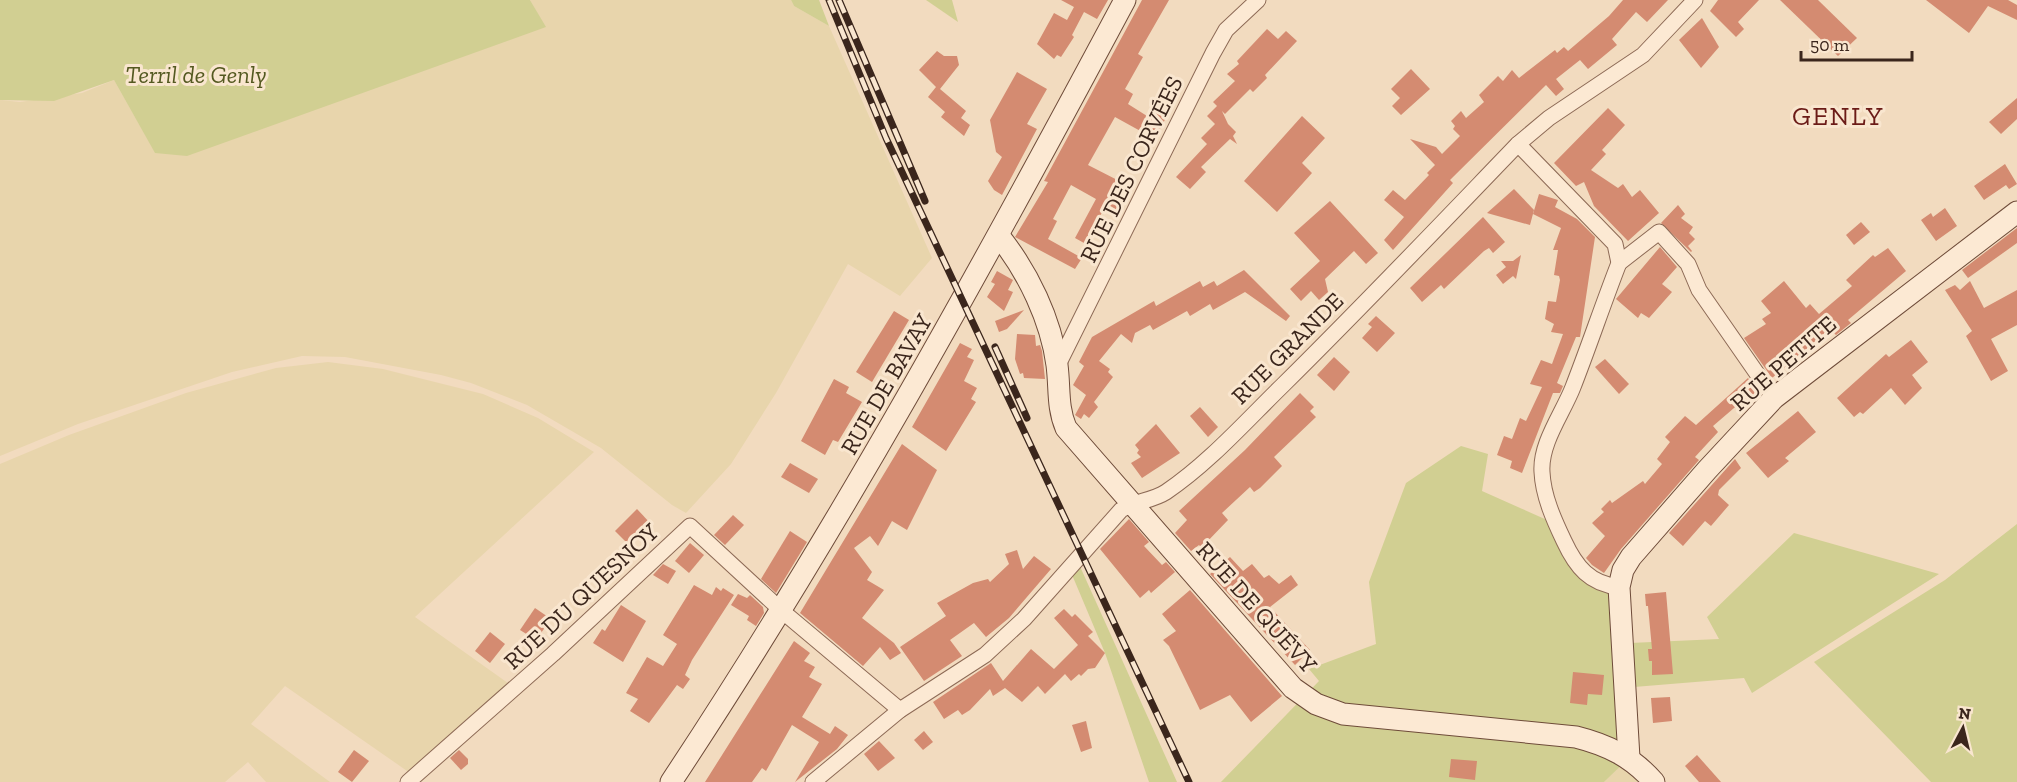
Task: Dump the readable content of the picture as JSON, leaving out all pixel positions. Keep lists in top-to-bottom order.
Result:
{
  "streets": {
    "main road": ["RUE PETITE", "RUE DE BAVAY", "RUE DE QUÉVY"],
    "street": ["RUE DES CORVÉES", "RUE GRANDE", "RUE DU QUESNOY"]
  },
  "crossings": [
    ["RUE DES CORVÉES", "RUE DE QUÉVY"],
    ["RUE GRANDE", "RUE DE QUÉVY"],
    ["RUE DE BAVAY", "RUE DU QUESNOY"],
    ["RUE DE BAVAY", "RUE DE QUÉVY"]
  ],
  "districts": ["GENLY"],
  "parks": ["Terril de Genly"],
  "scale_bar": "50 m",
  "north": "top"
}
